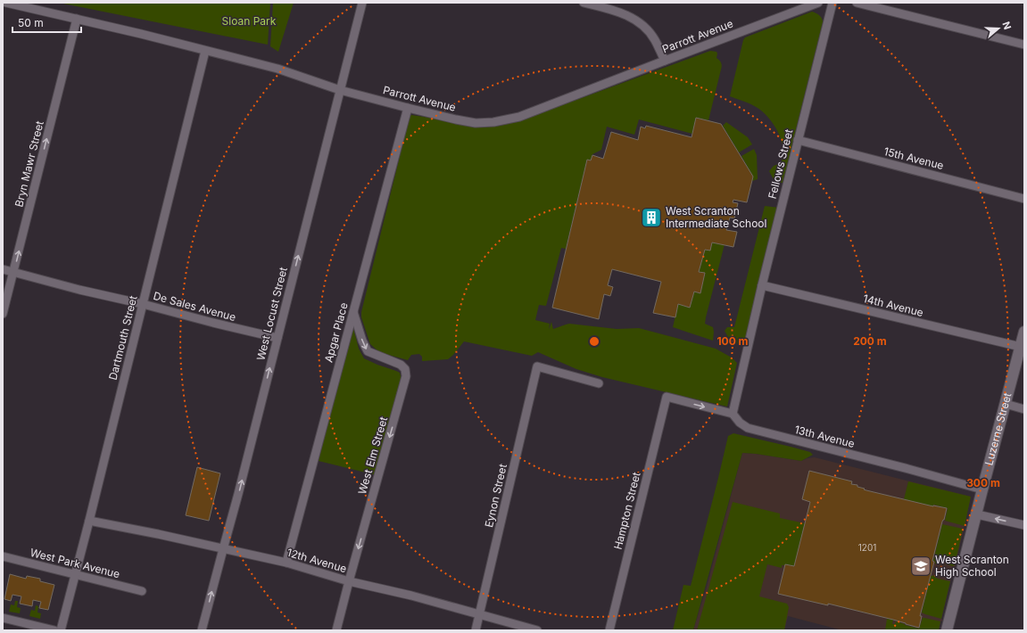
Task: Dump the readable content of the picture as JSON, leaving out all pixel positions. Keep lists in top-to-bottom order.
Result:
{
  "streets": {
    "street": [
      "Parrott Avenue",
      "15th Avenue",
      "Bryn Mawr Street",
      "Fellows Street",
      "14th Avenue",
      "De Sales Avenue",
      "West Locust Street",
      "Apgar Place",
      "Dartmouth Street",
      "Luzerne Street",
      "13th Avenue",
      "West Elm Street",
      "Eynon Street",
      "Hampton Street",
      "12th Avenue",
      "West Park Avenue"
    ]
  },
  "crossings": [
    ["Parrott Avenue", "Bryn Mawr Street"],
    ["Parrott Avenue", "West Locust Street"],
    ["Parrott Avenue", "Apgar Place"],
    ["Parrott Avenue", "Dartmouth Street"],
    ["15th Avenue", "Fellows Street"],
    ["Bryn Mawr Street", "De Sales Avenue"],
    ["Fellows Street", "14th Avenue"],
    ["Fellows Street", "13th Avenue"],
    ["Fellows Street", "Hampton Street"],
    ["14th Avenue", "Luzerne Street"],
    ["De Sales Avenue", "West Locust Street"],
    ["De Sales Avenue", "Dartmouth Street"],
    ["West Locust Street", "12th Avenue"],
    ["Apgar Place", "West Elm Street"],
    ["Apgar Place", "12th Avenue"],
    ["Dartmouth Street", "12th Avenue"],
    ["Dartmouth Street", "West Park Avenue"],
    ["Luzerne Street", "13th Avenue"],
    ["13th Avenue", "Hampton Street"],
    ["West Elm Street", "12th Avenue"],
    ["Eynon Street", "12th Avenue"]
  ],
  "one_way": [
    "Bryn Mawr Street",
    "West Locust Street",
    "West Elm Street",
    "Hampton Street"
  ],
  "parks": ["Sloan Park"],
  "places": {
    "building": ["West Scranton Intermediate School"],
    "school or university": ["West Scranton High School"]
  },
  "house_numbers": ["1201"],
  "scale_bar": "50 m",
  "north": "right",
  "rings": ["100 m", "200 m", "300 m"]
}
